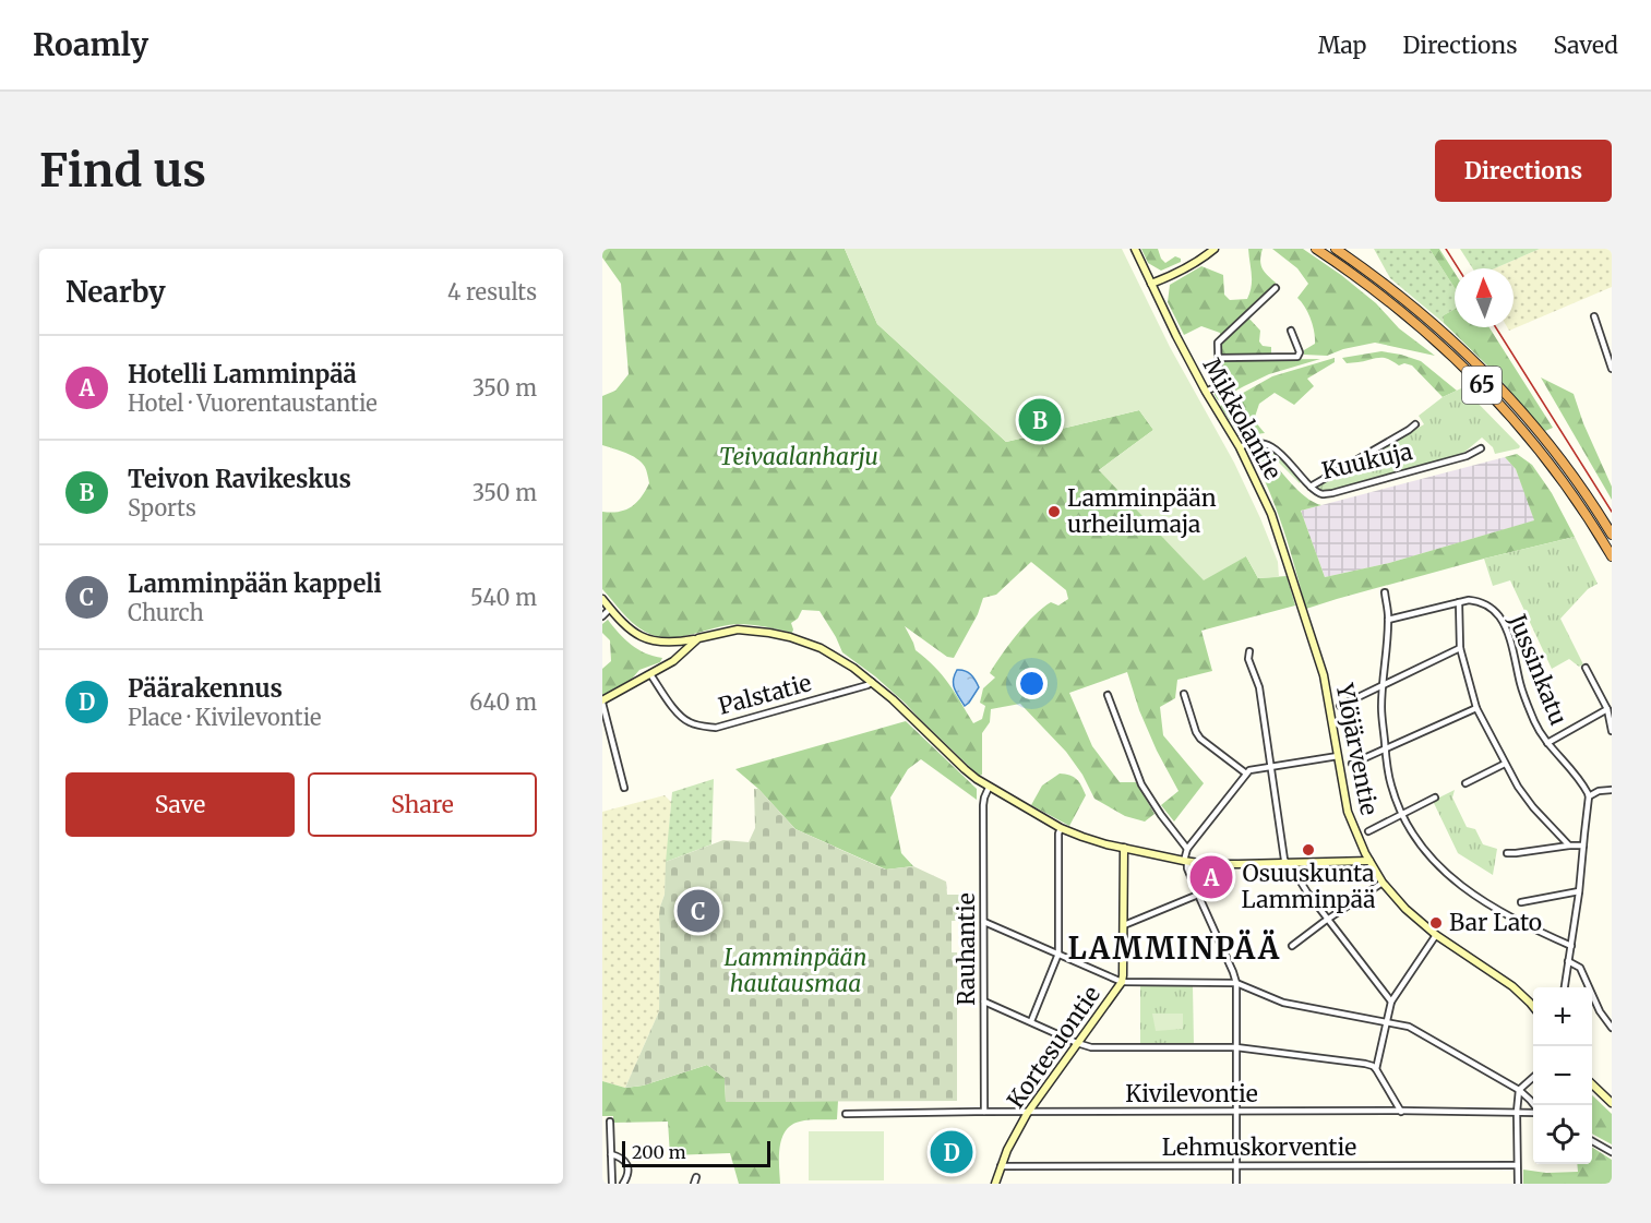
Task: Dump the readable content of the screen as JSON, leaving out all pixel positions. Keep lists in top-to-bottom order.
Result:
{
  "streets": {
    "highway": ["65"],
    "main road": ["Mikkolantie", "Ylöjärventie", "Kortesuontie"],
    "street": [
      "Kuukuja",
      "Jussinkatu",
      "Palstatie",
      "Rauhantie",
      "Kivilevontie",
      "Lehmuskorventie"
    ]
  },
  "crossings": [
    ["Mikkolantie", "Kuukuja"],
    ["Mikkolantie", "Ylöjärventie"],
    ["Rauhantie", "Kivilevontie"],
    ["Kortesuontie", "Kivilevontie"],
    ["Kortesuontie", "Lehmuskorventie"]
  ],
  "districts": ["LAMMINPÄÄ"],
  "parks": ["Teivaalanharju", "Lamminpään hautausmaa"],
  "places": ["Lamminpään urheilumaja", "Osuuskunta Lamminpää", "Bar Lato"],
  "scale_bar": "200 m",
  "north": "top",
  "page": {
    "header": "Roamly",
    "nav": ["Map", "Directions", "Saved"],
    "buttons": [
      "Directions",
      ["Save", "Share"]
    ],
    "title": "Find us",
    "heading": ["Nearby", "4 results"],
    "list": [
      {
        "mark": "A",
        "name": "Hotelli Lamminpää",
        "note": "Hotel · Vuorentaustantie",
        "value": "350 m"
      },
      {
        "mark": "B",
        "name": "Teivon Ravikeskus",
        "note": "Sports",
        "value": "350 m"
      },
      {
        "mark": "C",
        "name": "Lamminpään kappeli",
        "note": "Church",
        "value": "540 m"
      },
      {
        "mark": "D",
        "name": "Päärakennus",
        "note": "Place · Kivilevontie",
        "value": "640 m"
      }
    ],
    "pins": [
      "B",
      "A",
      "C",
      "D"
    ],
    "map_buttons": ["+", "−"],
    "scale": "200 m"
  }
}
